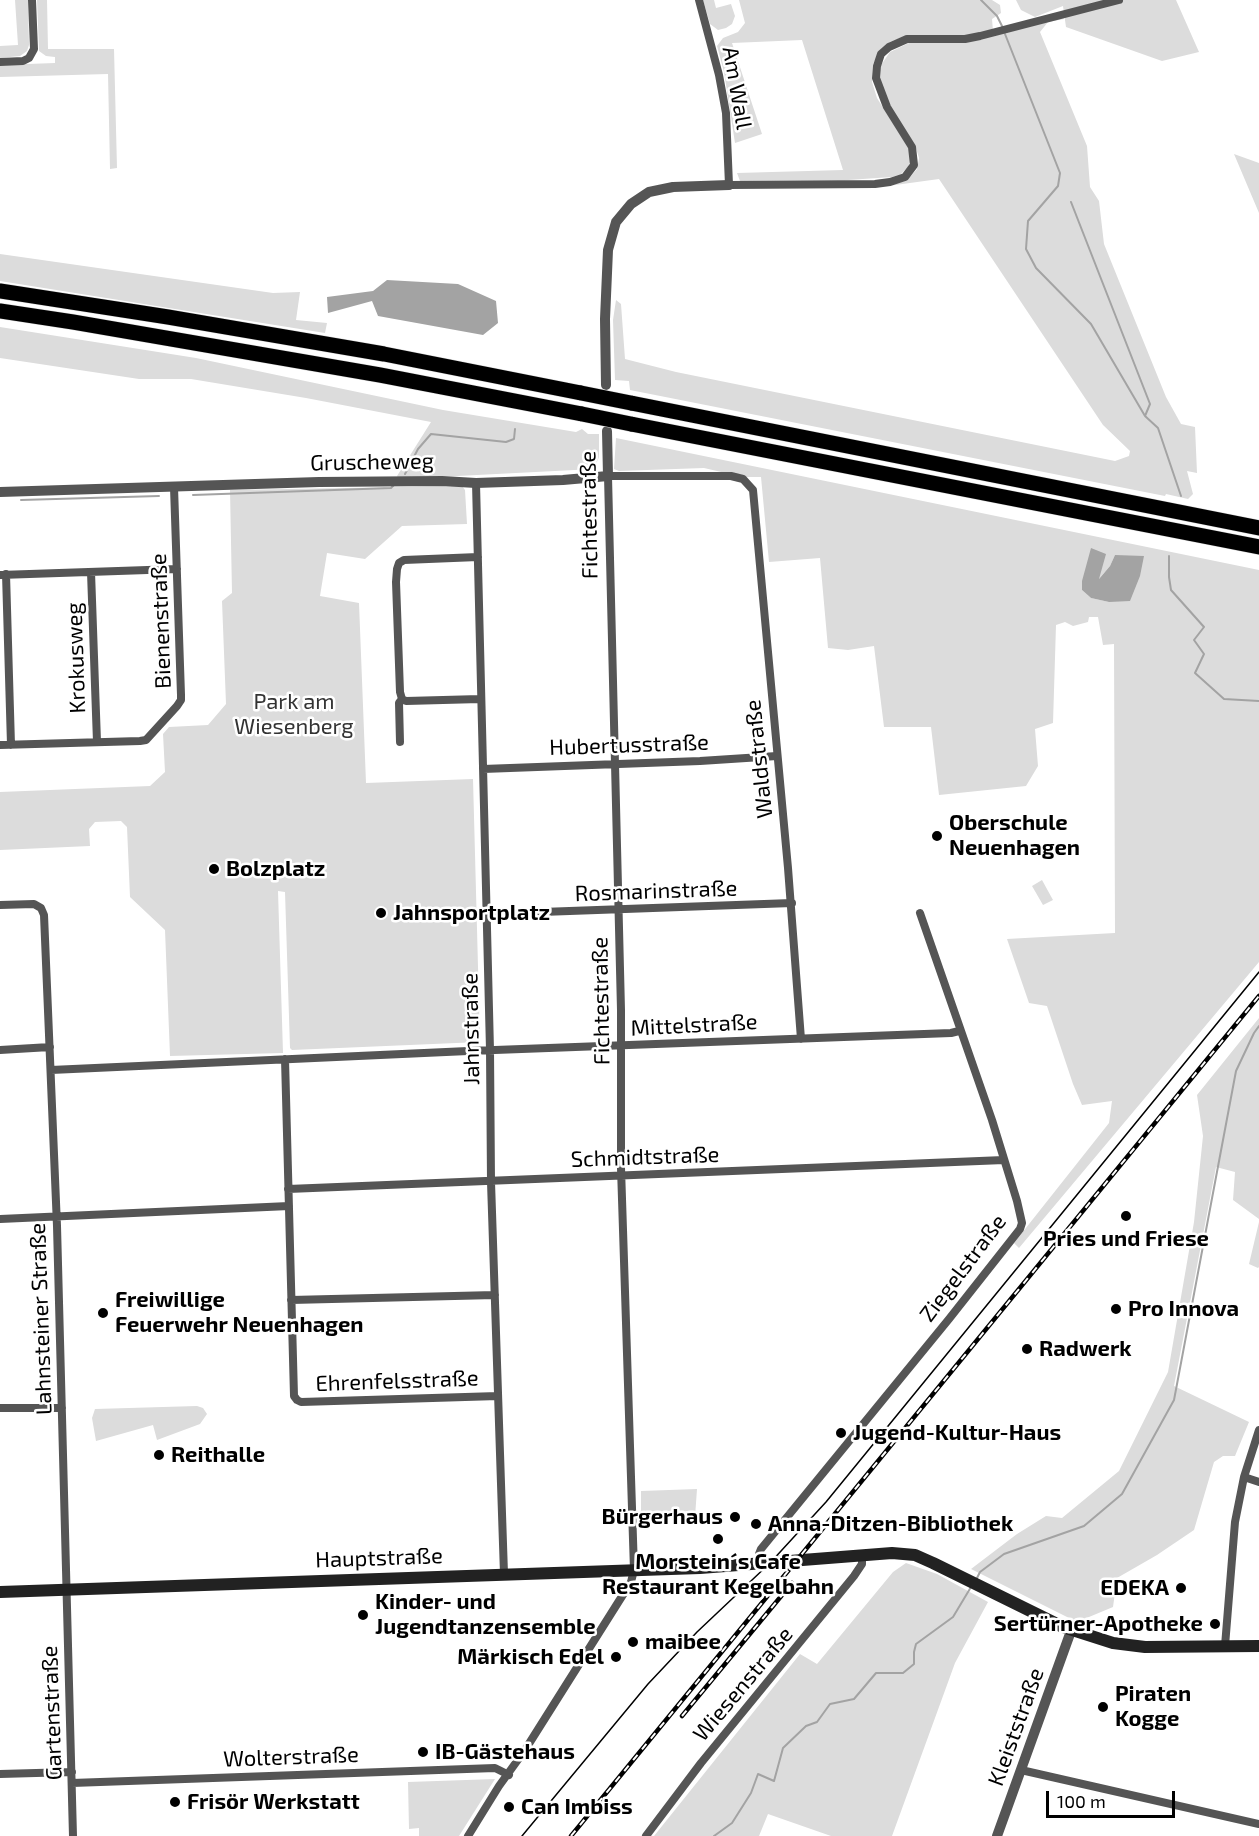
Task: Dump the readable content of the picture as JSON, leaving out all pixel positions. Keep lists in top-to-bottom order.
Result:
{
  "streets": {
    "main road": ["Hauptstraße"],
    "street": [
      "Am Wall",
      "Gruscheweg",
      "Fichtestraße",
      "Bienenstraße",
      "Krokusweg",
      "Hubertusstraße",
      "Waldstraße",
      "Rosmarinstraße",
      "Mittelstraße",
      "Jahnstraße",
      "Schmidtstraße",
      "Ziegelstraße",
      "Lahnsteiner Straße",
      "Ehrenfelsstraße",
      "Wiesenstraße",
      "Gartenstraße",
      "Kleiststraße",
      "Wolterstraße"
    ]
  },
  "crossings": [
    ["Gruscheweg", "Fichtestraße"],
    ["Gruscheweg", "Bienenstraße"],
    ["Gruscheweg", "Waldstraße"],
    ["Gruscheweg", "Jahnstraße"],
    ["Fichtestraße", "Hubertusstraße"],
    ["Fichtestraße", "Rosmarinstraße"],
    ["Fichtestraße", "Mittelstraße"],
    ["Fichtestraße", "Schmidtstraße"],
    ["Fichtestraße", "Hauptstraße"],
    ["Bienenstraße", "Krokusweg"],
    ["Hubertusstraße", "Waldstraße"],
    ["Hubertusstraße", "Jahnstraße"],
    ["Waldstraße", "Rosmarinstraße"],
    ["Waldstraße", "Mittelstraße"],
    ["Rosmarinstraße", "Jahnstraße"],
    ["Mittelstraße", "Jahnstraße"],
    ["Mittelstraße", "Ziegelstraße"],
    ["Mittelstraße", "Lahnsteiner Straße"],
    ["Jahnstraße", "Schmidtstraße"],
    ["Jahnstraße", "Ehrenfelsstraße"],
    ["Jahnstraße", "Hauptstraße"],
    ["Schmidtstraße", "Ziegelstraße"],
    ["Ziegelstraße", "Hauptstraße"],
    ["Lahnsteiner Straße", "Hauptstraße"],
    ["Lahnsteiner Straße", "Gartenstraße"],
    ["Hauptstraße", "Wiesenstraße"],
    ["Hauptstraße", "Gartenstraße"],
    ["Hauptstraße", "Kleiststraße"],
    ["Gartenstraße", "Wolterstraße"]
  ],
  "parks": ["Park am Wiesenberg"],
  "places": [
    "Oberschule Neuenhagen",
    "Bolzplatz",
    "Jahnsportplatz",
    "Pries und Friese",
    "Pro Innova",
    "Freiwillige Feuerwehr Neuenhagen",
    "Radwerk",
    "Jugend-Kultur-Haus",
    "Reithalle",
    "Bürgerhaus",
    "Anna-Ditzen-Bibliothek",
    "Morstein´s Cafe Restaurant Kegelbahn",
    "EDEKA",
    "Kinder- und Jugendtanzensemble",
    "Sertürner-Apotheke",
    "maibee",
    "Märkisch Edel",
    "Piraten Kogge",
    "IB-Gästehaus",
    "Frisör Werkstatt",
    "Can Imbiss"
  ],
  "scale_bar": "100 m"
}
